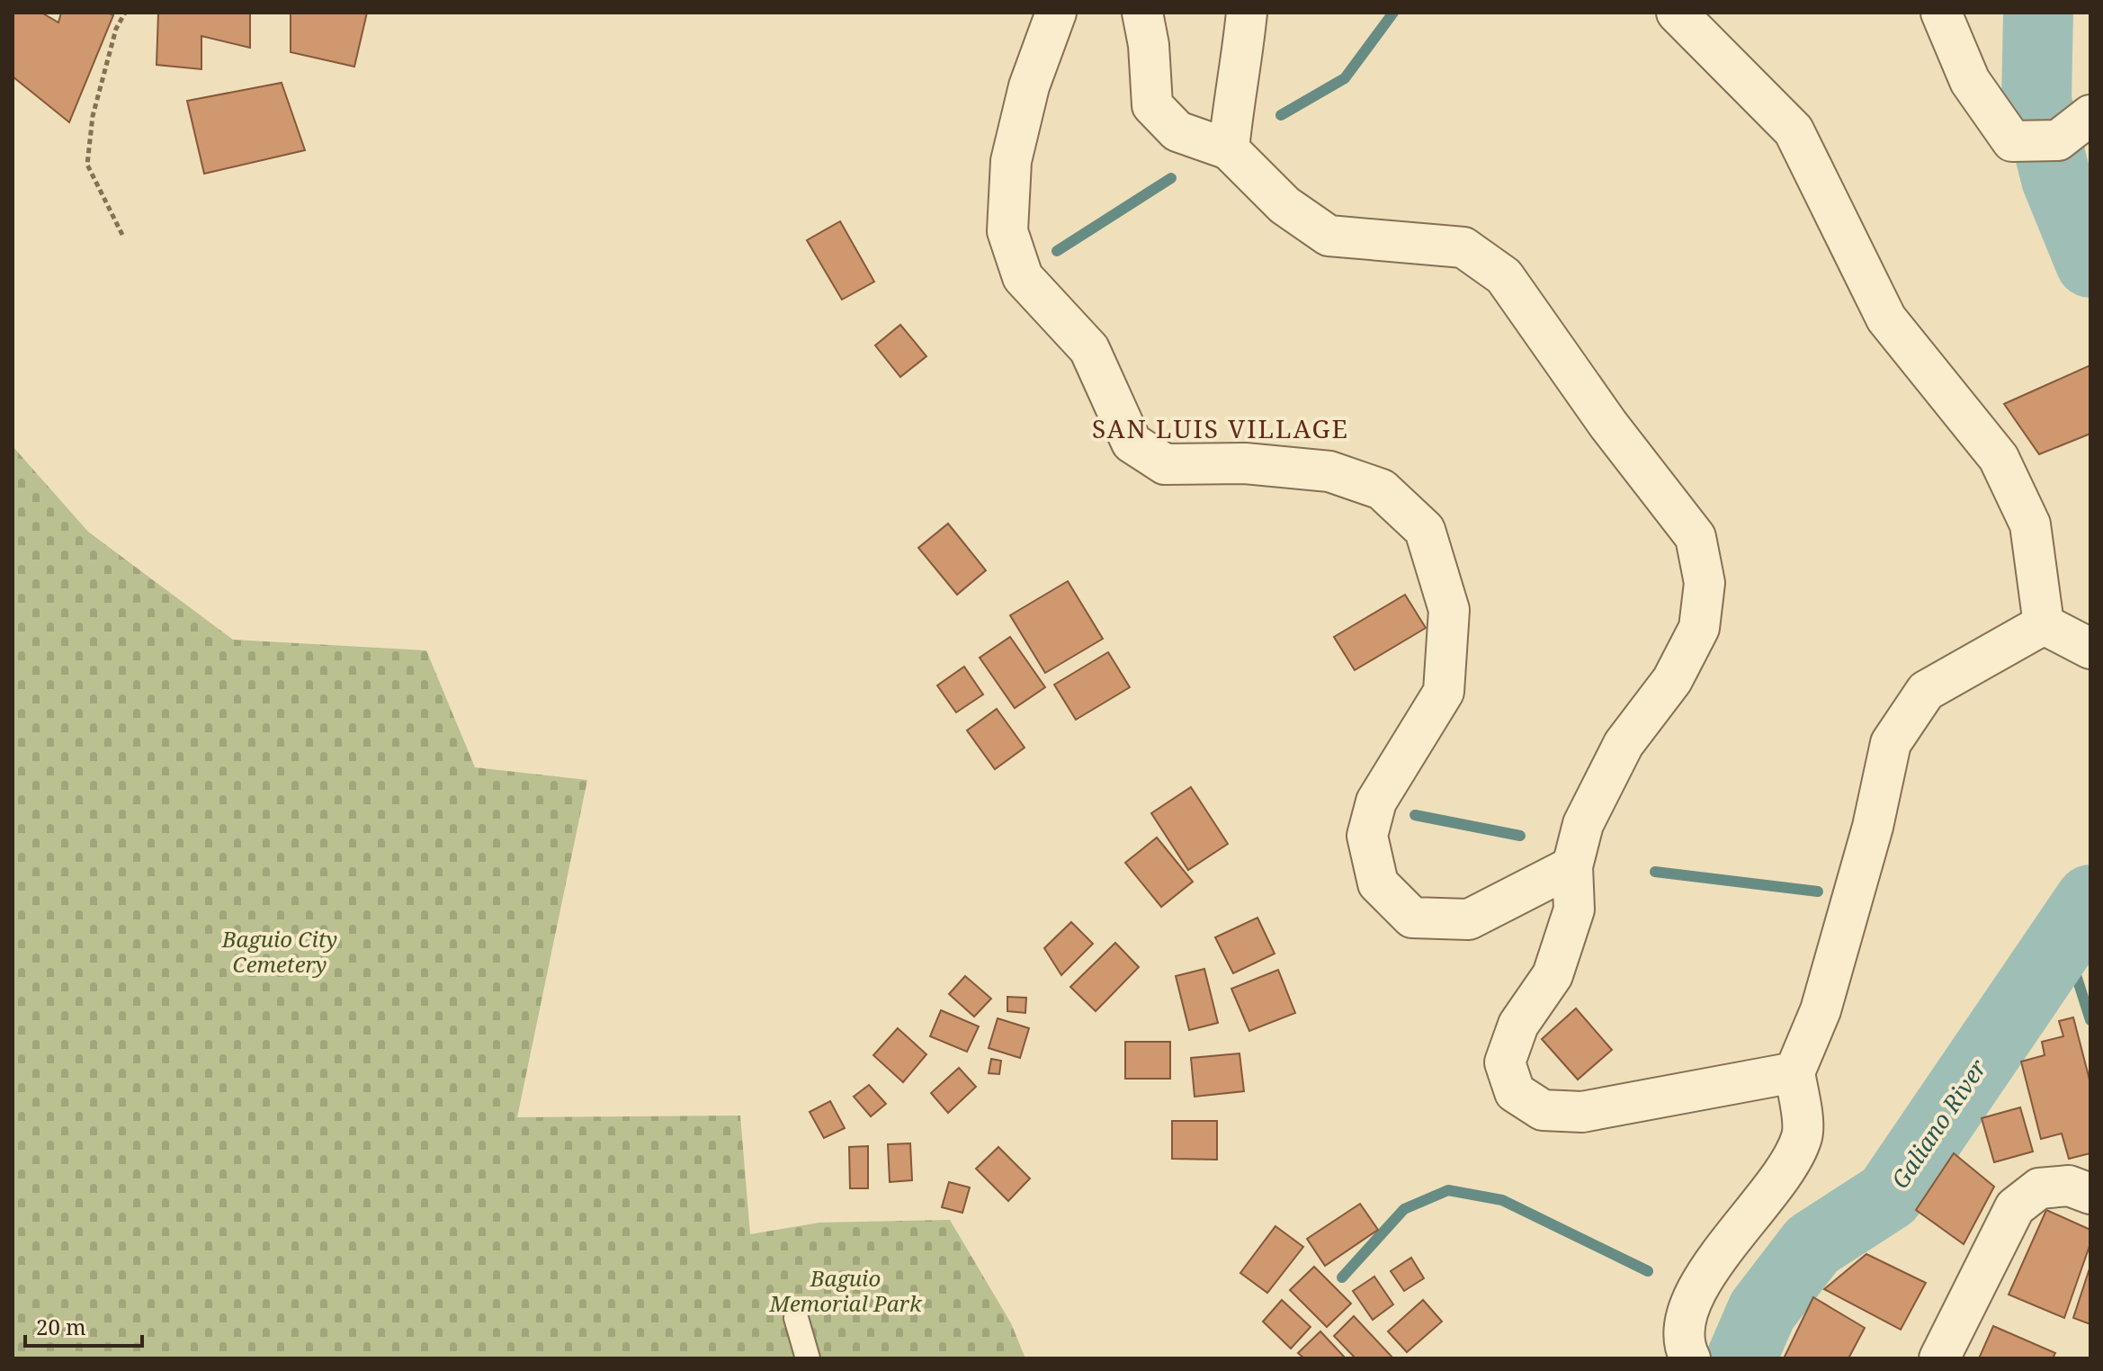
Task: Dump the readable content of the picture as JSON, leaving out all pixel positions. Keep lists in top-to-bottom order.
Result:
{
  "districts": ["SAN LUIS VILLAGE"],
  "water": ["Galiano River"],
  "parks": ["Baguio City Cemetery", "Baguio Memorial Park"],
  "scale_bar": "20 m"
}
